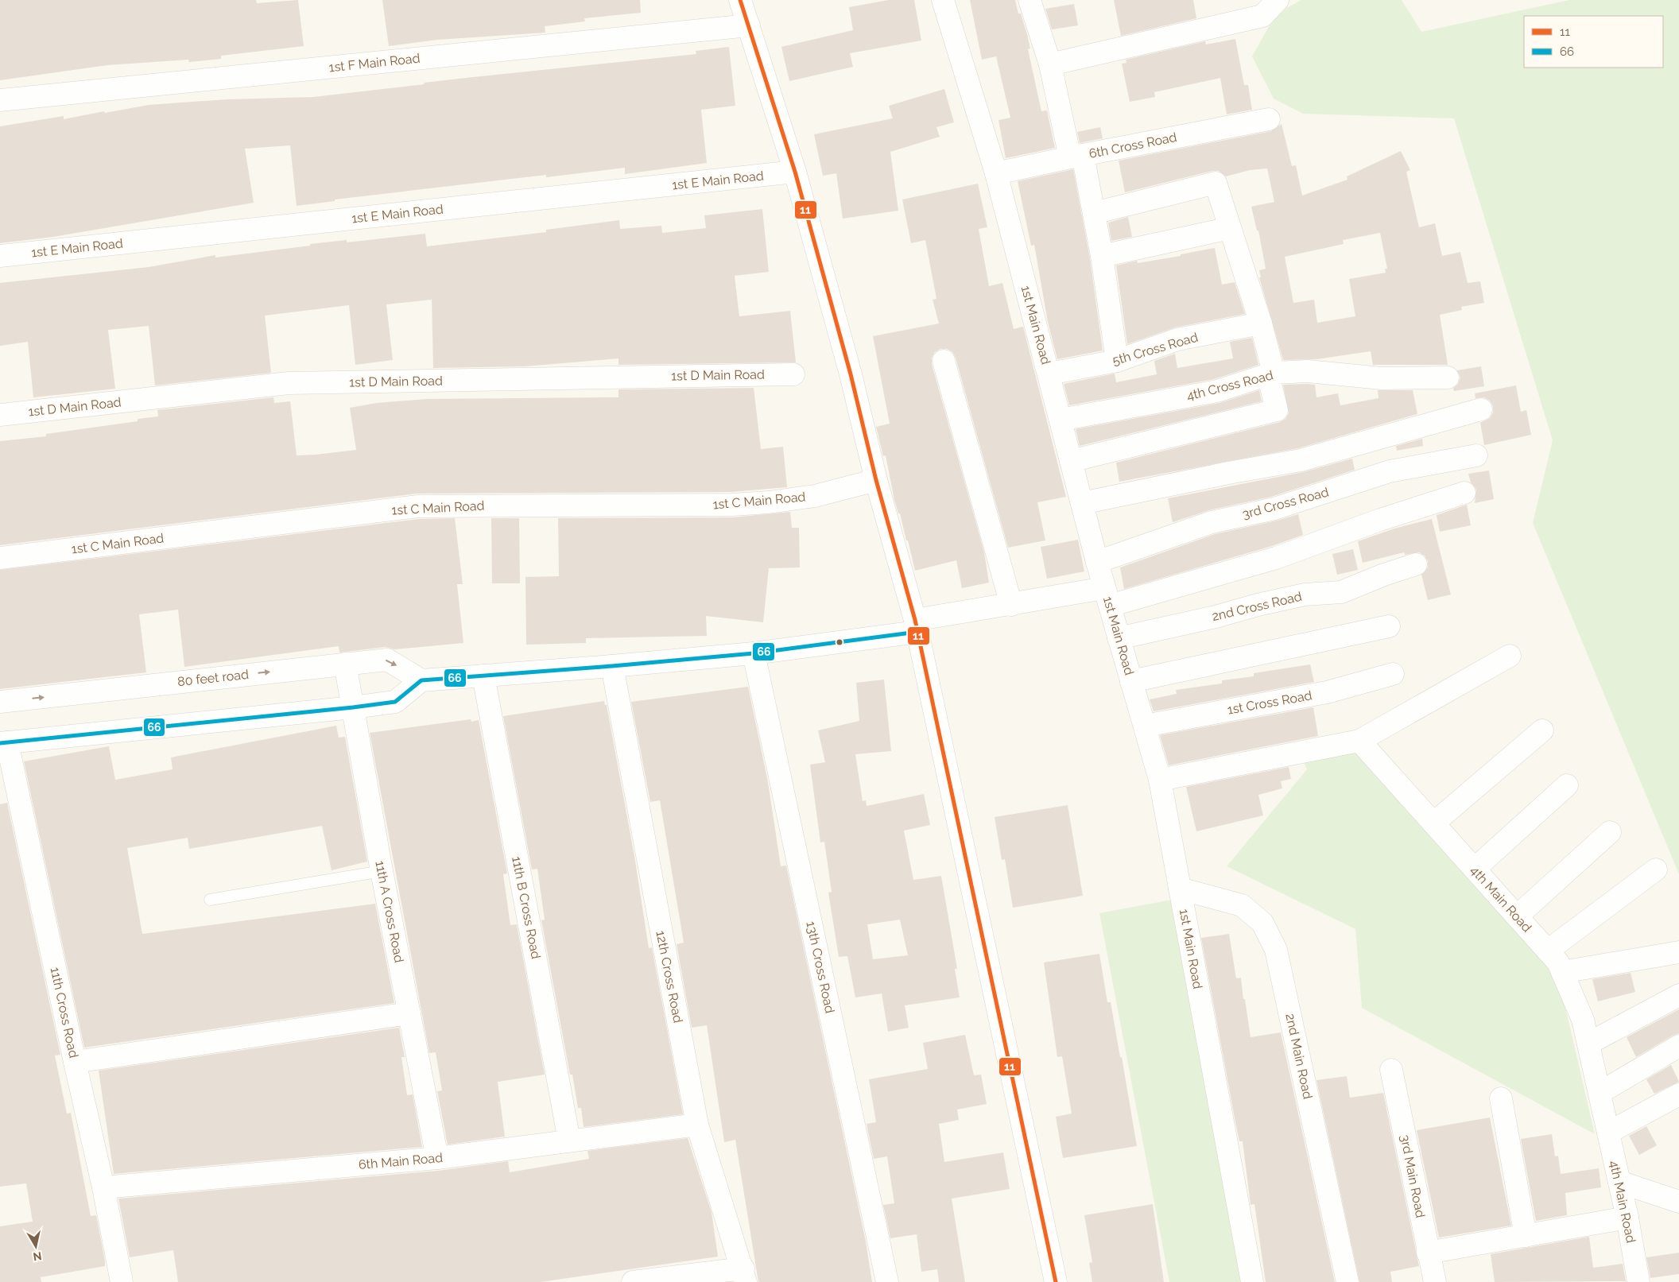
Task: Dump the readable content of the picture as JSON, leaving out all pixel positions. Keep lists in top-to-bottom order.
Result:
{
  "streets": {
    "street": [
      "1st F Main Road",
      "6th Cross Road",
      "1st E Main Road",
      "1st Main Road",
      "5th Cross Road",
      "1st D Main Road",
      "4th Cross Road",
      "1st C Main Road",
      "3rd Cross Road",
      "2nd Cross Road",
      "80 feet road",
      "1st Cross Road",
      "4th Main Road",
      "11th B Cross Road",
      "11th A Cross Road",
      "13th Cross Road",
      "12th Cross Road",
      "11th Cross Road",
      "2nd Main Road",
      "6th Main Road",
      "3rd Main Road"
    ]
  },
  "crossings": [
    ["6th Cross Road", "1st Main Road"],
    ["1st Main Road", "5th Cross Road"],
    ["1st Main Road", "4th Cross Road"],
    ["1st Main Road", "3rd Cross Road"],
    ["1st Main Road", "2nd Cross Road"],
    ["1st Main Road", "1st Cross Road"],
    ["1st Main Road", "2nd Main Road"],
    ["80 feet road", "11th A Cross Road"],
    ["11th B Cross Road", "6th Main Road"],
    ["11th A Cross Road", "6th Main Road"],
    ["12th Cross Road", "6th Main Road"],
    ["11th Cross Road", "6th Main Road"]
  ],
  "lines": ["transit line 11", "transit line 66"],
  "legend": ["11", "66"],
  "north": "bottom"
}
